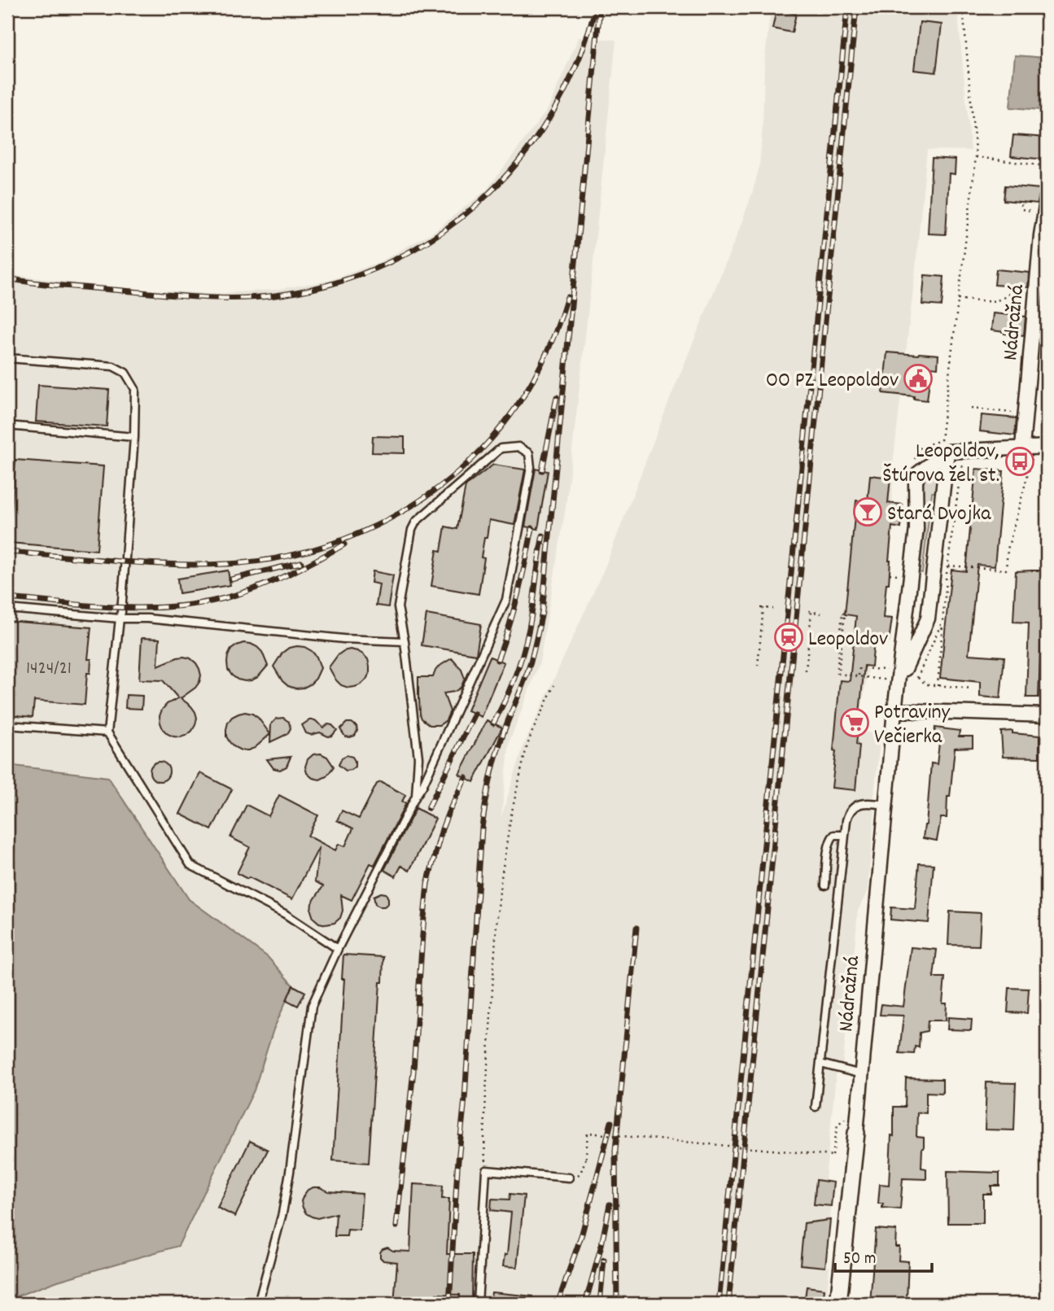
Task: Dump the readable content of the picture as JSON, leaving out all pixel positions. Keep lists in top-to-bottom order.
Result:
{
  "streets": {
    "street": ["Nádražná"]
  },
  "places": {
    "public building": ["OO PZ Leopoldov"],
    "bus stop": ["Leopoldov, Štúrova žel. st."],
    "bar": ["Stará Dvojka"],
    "station": ["Leopoldov"],
    "supermarket": ["Potraviny Večierka"]
  },
  "house_numbers": ["1424/21"],
  "scale_bar": "50 m"
}
